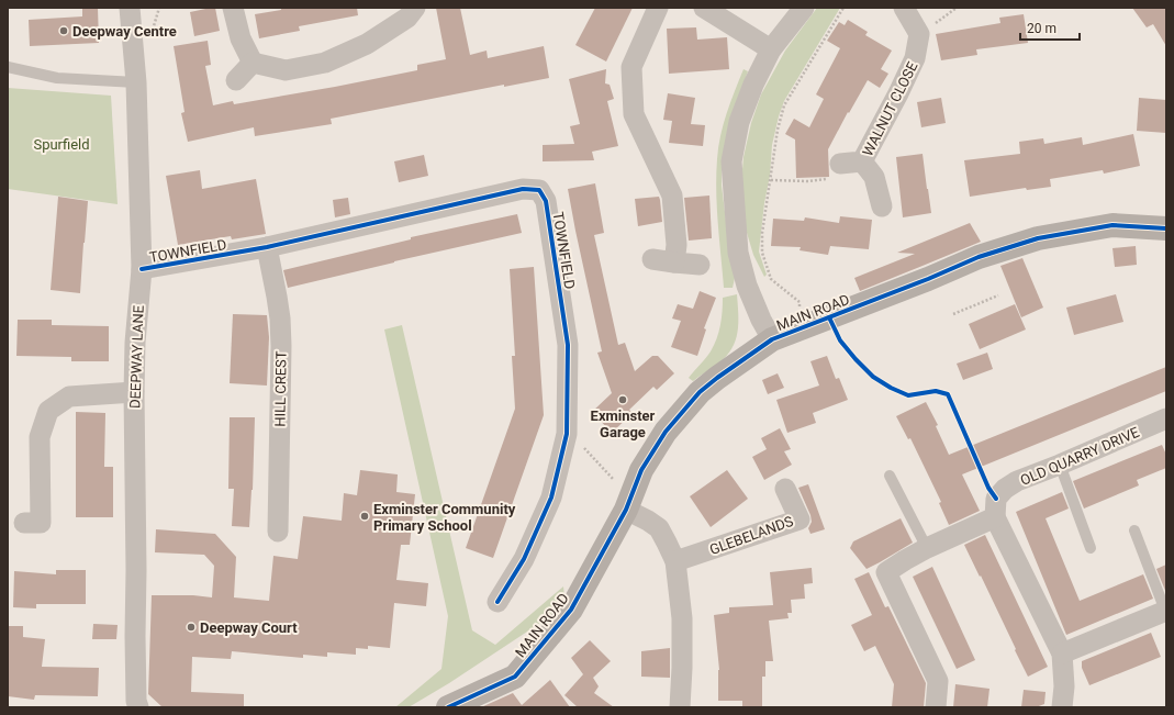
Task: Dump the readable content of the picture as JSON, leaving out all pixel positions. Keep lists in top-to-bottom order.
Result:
{
  "streets": {
    "street": [
      "WALNUT CLOSE",
      "TOWNFIELD",
      "MAIN ROAD",
      "DEEPWAY LANE",
      "HILL CREST",
      "OLD QUARRY DRIVE",
      "GLEBELANDS"
    ]
  },
  "crossings": [
    ["TOWNFIELD", "DEEPWAY LANE"],
    ["TOWNFIELD", "HILL CREST"]
  ],
  "parks": ["Spurfield"],
  "places": [
    "Deepway Centre",
    "Exminster Garage",
    "Exminster Community Primary School",
    "Deepway Court"
  ],
  "scale_bar": "20 m"
}
